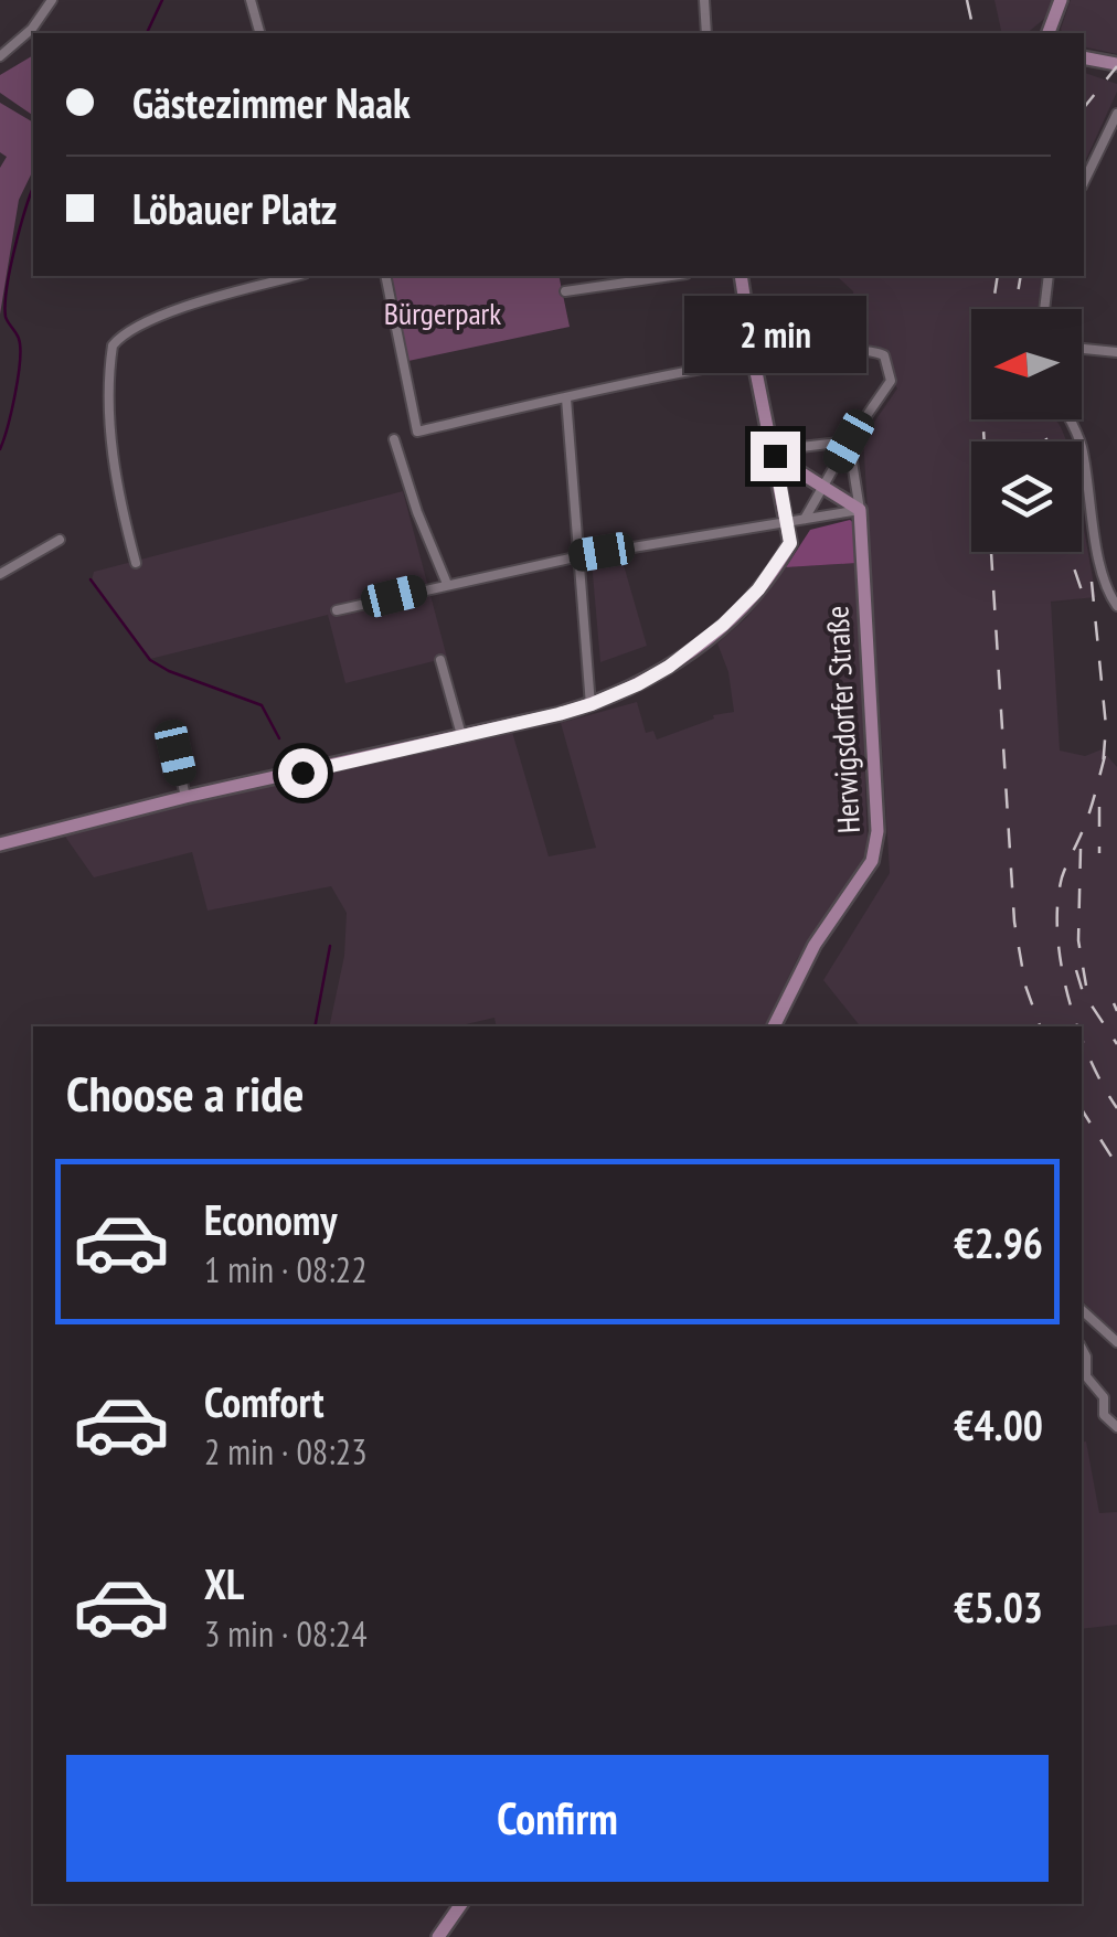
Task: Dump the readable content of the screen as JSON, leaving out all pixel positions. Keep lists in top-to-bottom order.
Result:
{
  "streets": {
    "main road": ["Herwigsdorfer Straße"]
  },
  "parks": ["Bürgerpark"],
  "north": "left",
  "page": {
    "banner": ["Gästezimmer Naak", "Löbauer Platz"],
    "bubble": "2 min",
    "heading": "Choose a ride",
    "list": [
      {
        "name": "Economy",
        "note": "1 min · 08:22",
        "value": "€2.96"
      },
      {
        "name": "Comfort",
        "note": "2 min · 08:23",
        "value": "€4.00"
      },
      {
        "name": "XL",
        "note": "3 min · 08:24",
        "value": "€5.03"
      }
    ],
    "buttons": "Confirm"
  }
}
